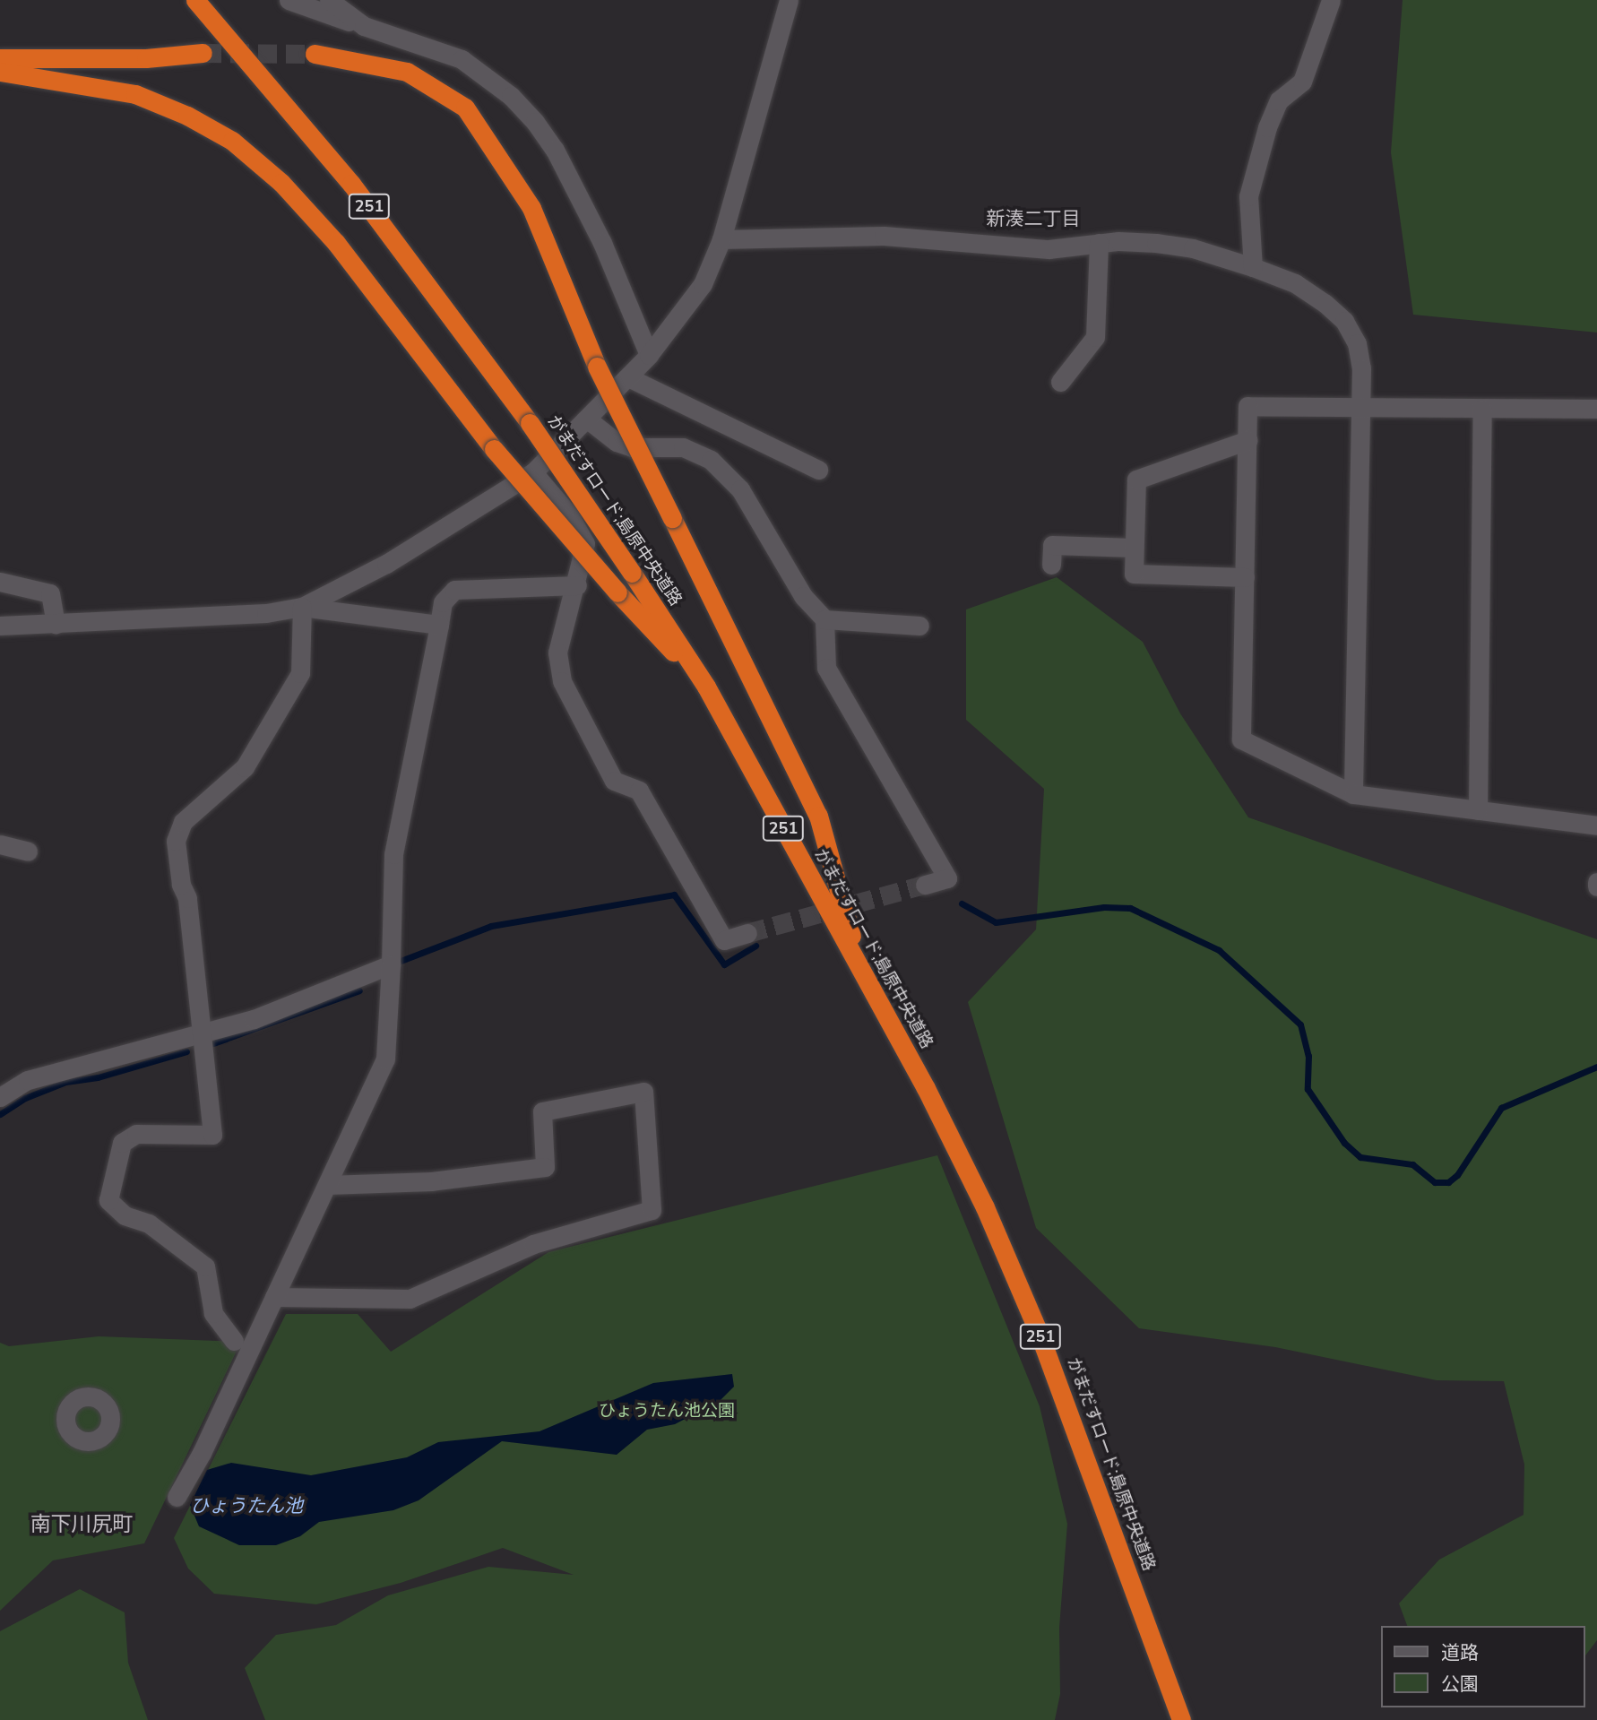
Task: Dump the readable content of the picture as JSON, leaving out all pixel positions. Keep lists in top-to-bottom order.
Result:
{
  "streets": {
    "highway": ["251", "がまだすロード;島原中央道路"]
  },
  "districts": ["新湊二丁目", "南下川尻町"],
  "water": ["ひょうたん池"],
  "parks": ["ひょうたん池公園"],
  "legend": ["道路", "公園"]
}
